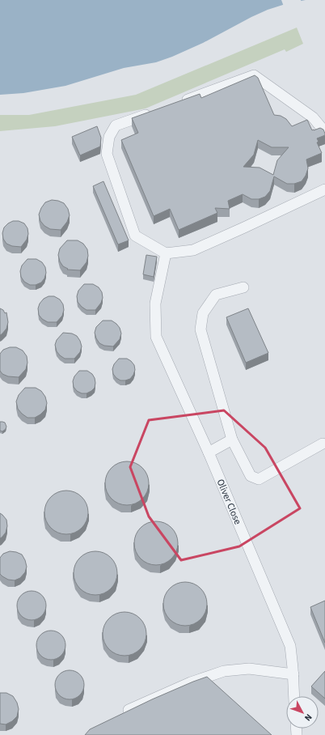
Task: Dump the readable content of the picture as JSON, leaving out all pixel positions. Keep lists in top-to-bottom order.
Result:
{
  "streets": {
    "street": ["Oliver Close"]
  },
  "north": "bottom right"
}
